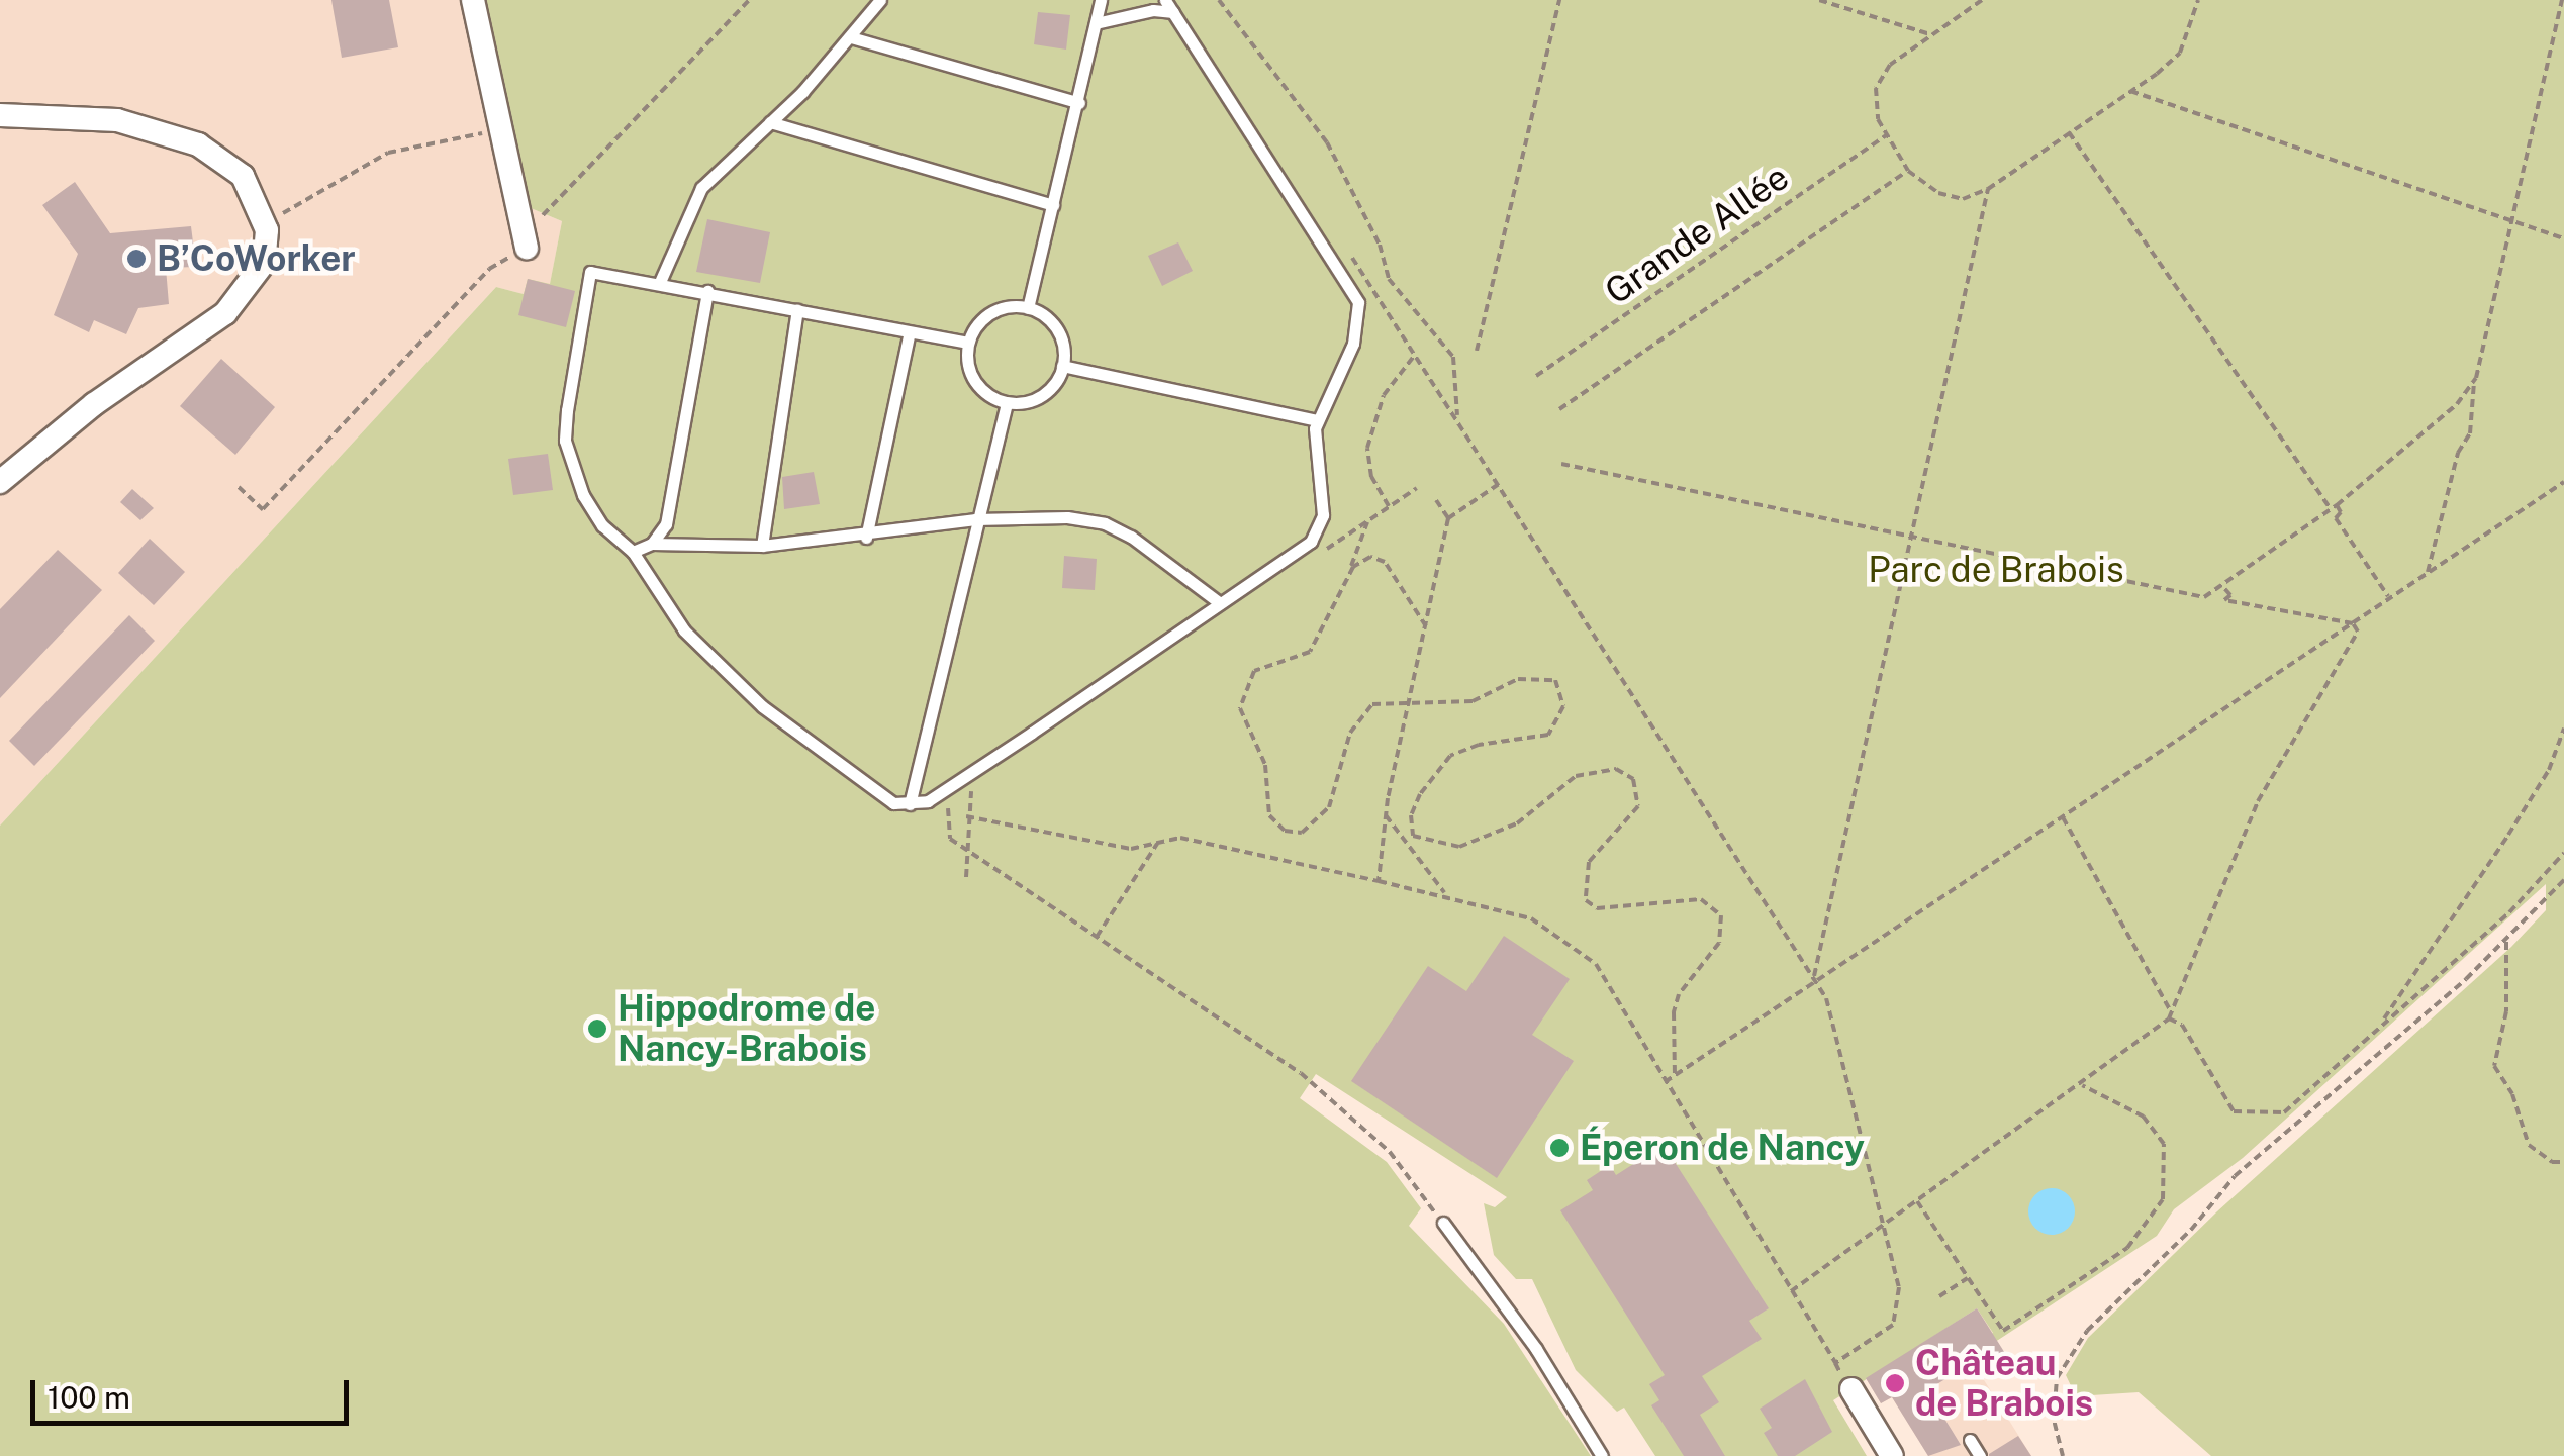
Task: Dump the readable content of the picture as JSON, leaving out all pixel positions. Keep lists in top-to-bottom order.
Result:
{
  "streets": {
    "path": ["Grande Allée"]
  },
  "parks": ["Parc de Brabois"],
  "places": [
    "B’CoWorker",
    "Hippodrome de Nancy-Brabois",
    "Éperon de Nancy",
    "Château de Brabois"
  ],
  "scale_bar": "100 m"
}
